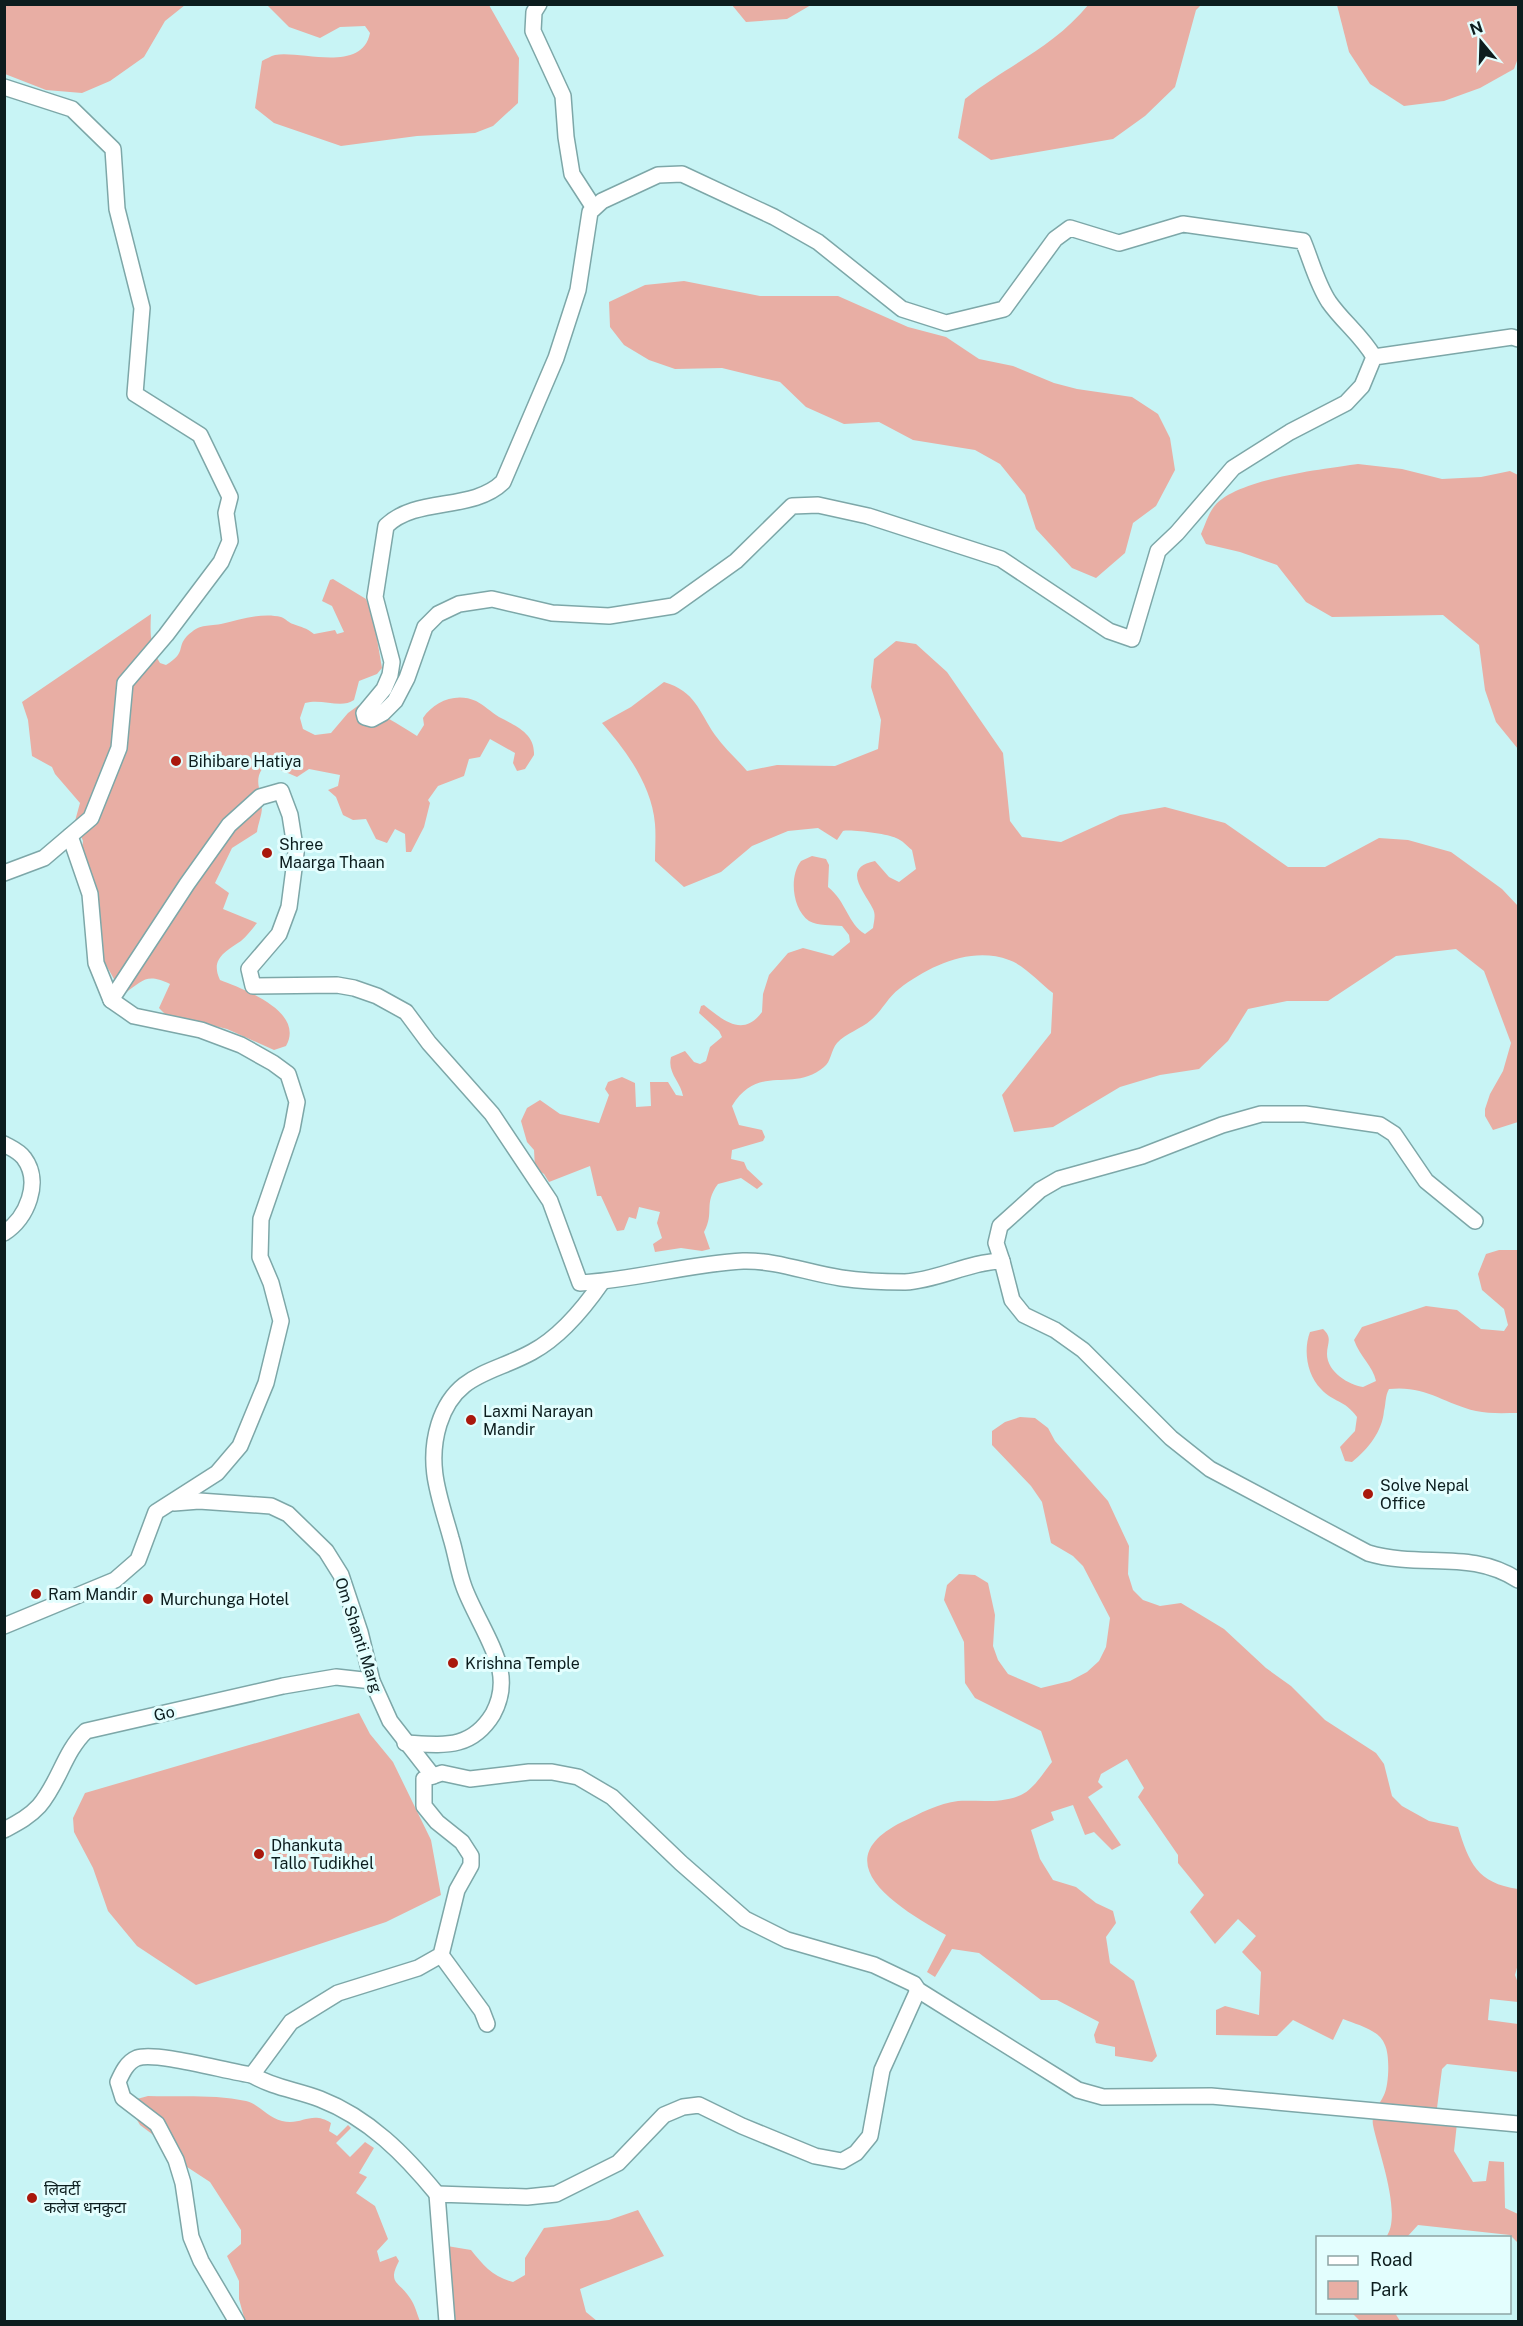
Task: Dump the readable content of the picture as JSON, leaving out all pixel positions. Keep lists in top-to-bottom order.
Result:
{
  "streets": {
    "street": ["Om Shanti Marg", "Go"]
  },
  "crossings": [
    ["Om Shanti Marg", "Go"]
  ],
  "places": [
    "Bihibare Hatiya",
    "Shree Maarga Thaan",
    "Laxmi Narayan Mandir",
    "Solve Nepal Office",
    "Ram Mandir",
    "Murchunga Hotel",
    "Krishna Temple",
    "Dhankuta Tallo Tudikhel",
    "लिवर्टी कलेज धनकुटा"
  ],
  "legend": ["Road", "Park"],
  "north": "top"
}
